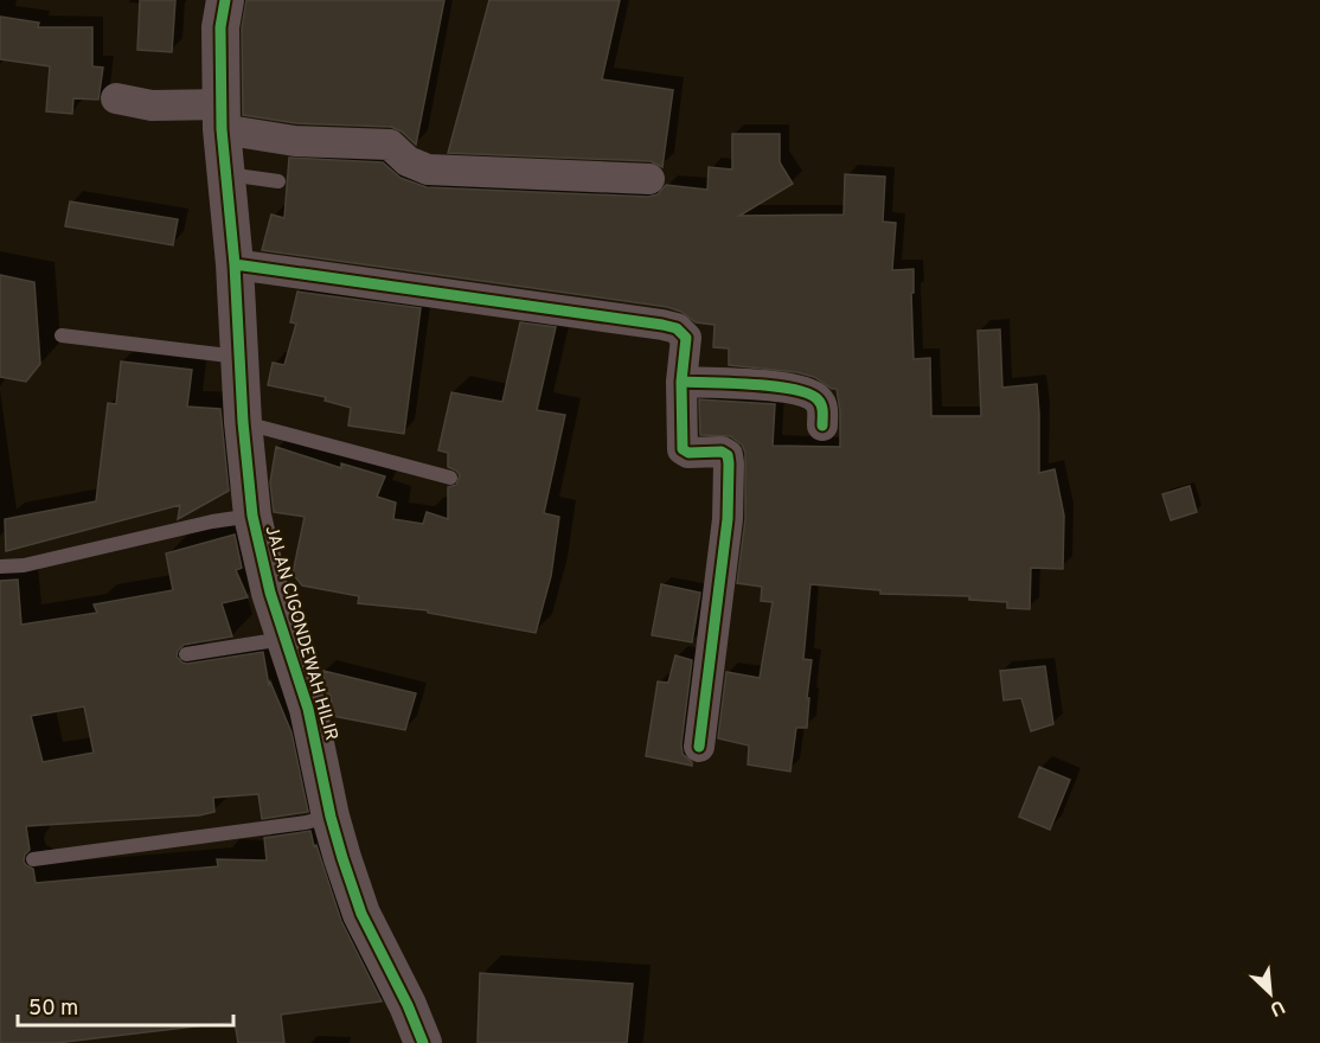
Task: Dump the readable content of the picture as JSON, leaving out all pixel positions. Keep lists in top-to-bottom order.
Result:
{
  "streets": {
    "street": ["JALAN CIGONDEWAH HILIR"]
  },
  "scale_bar": "50 m",
  "north": "bottom right"
}
